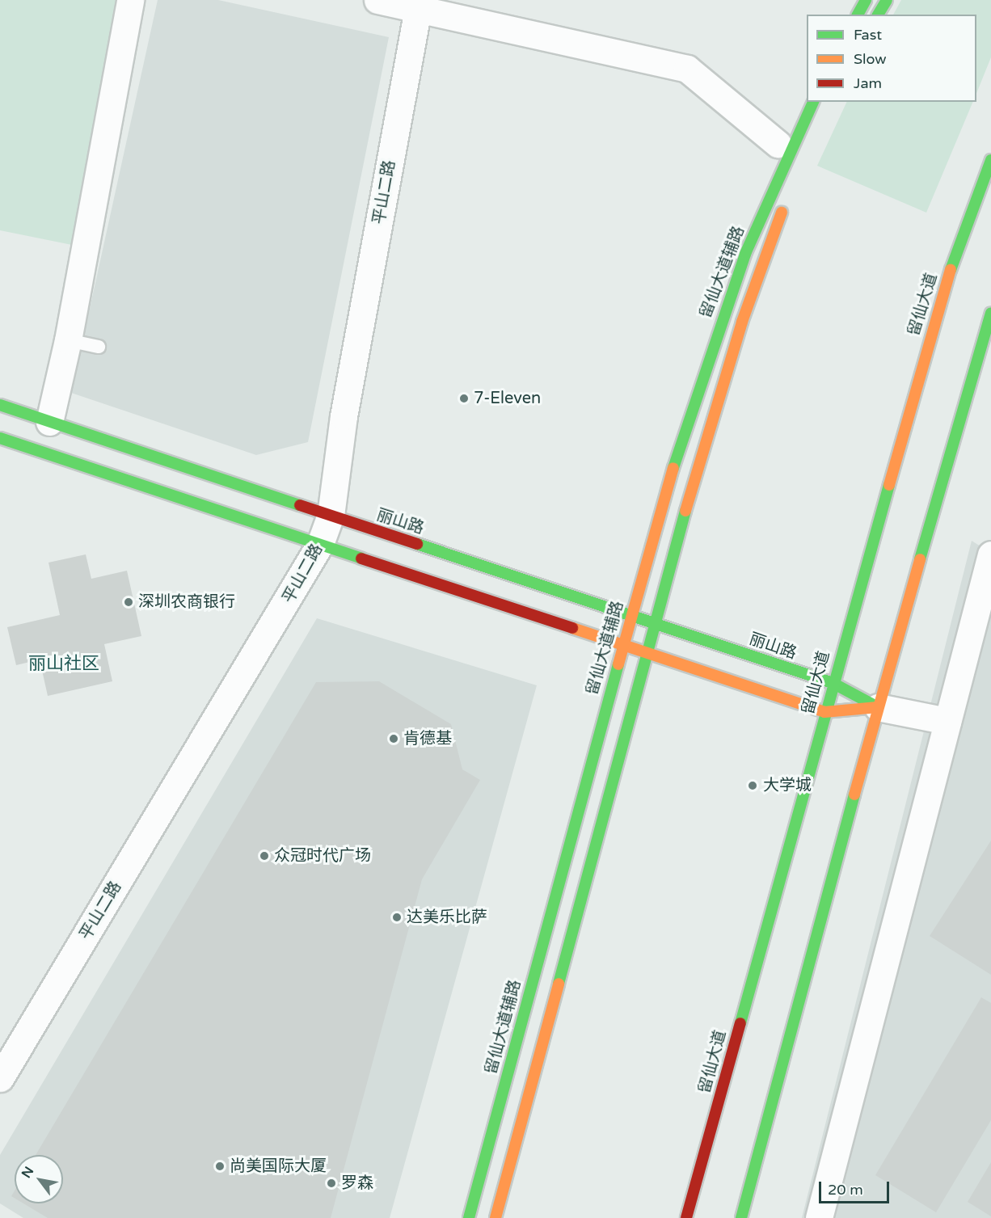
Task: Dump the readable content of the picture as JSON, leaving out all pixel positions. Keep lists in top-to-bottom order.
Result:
{
  "streets": {
    "main road": ["留仙大道辅路", "留仙大道", "丽山路"],
    "street": ["平山二路"]
  },
  "crossings": [
    ["平山二路", "丽山路"],
    ["留仙大道辅路", "丽山路"],
    ["留仙大道", "丽山路"]
  ],
  "districts": ["丽山社区"],
  "places": [
    "7-Eleven",
    "深圳农商银行",
    "肯德基",
    "大学城",
    "众冠时代广场",
    "达美乐比萨",
    "尚美国际大厦",
    "罗森"
  ],
  "legend": ["Fast", "Slow", "Jam"],
  "scale_bar": "20 m",
  "north": "top left"
}
